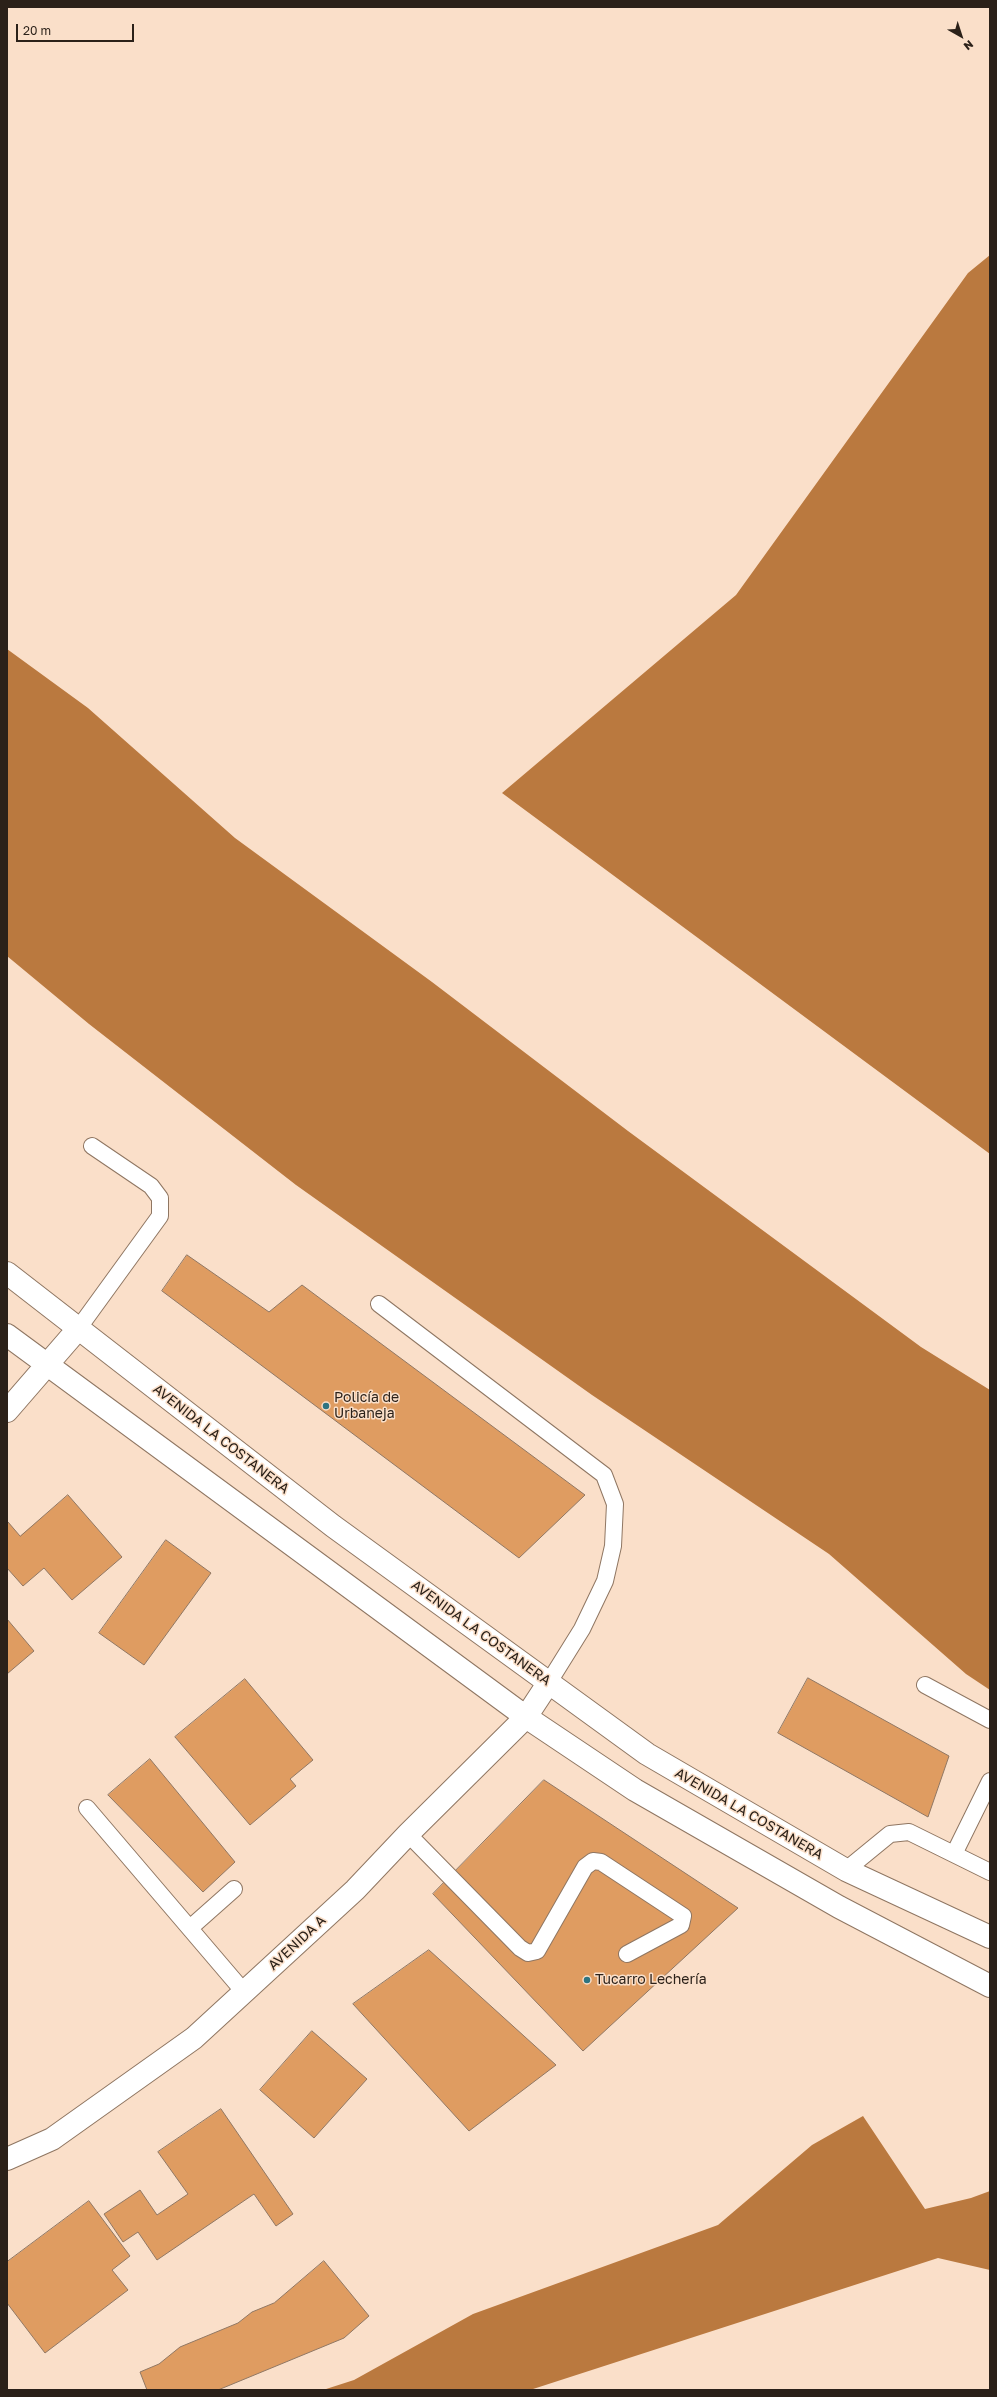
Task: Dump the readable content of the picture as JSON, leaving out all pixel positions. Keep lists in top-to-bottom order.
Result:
{
  "streets": {
    "street": ["AVENIDA LA COSTANERA", "AVENIDA A"]
  },
  "crossings": [
    ["AVENIDA LA COSTANERA", "AVENIDA A"]
  ],
  "places": ["Policía de Urbaneja", "Tucarro Lechería"],
  "scale_bar": "20 m",
  "north": "bottom right"
}
